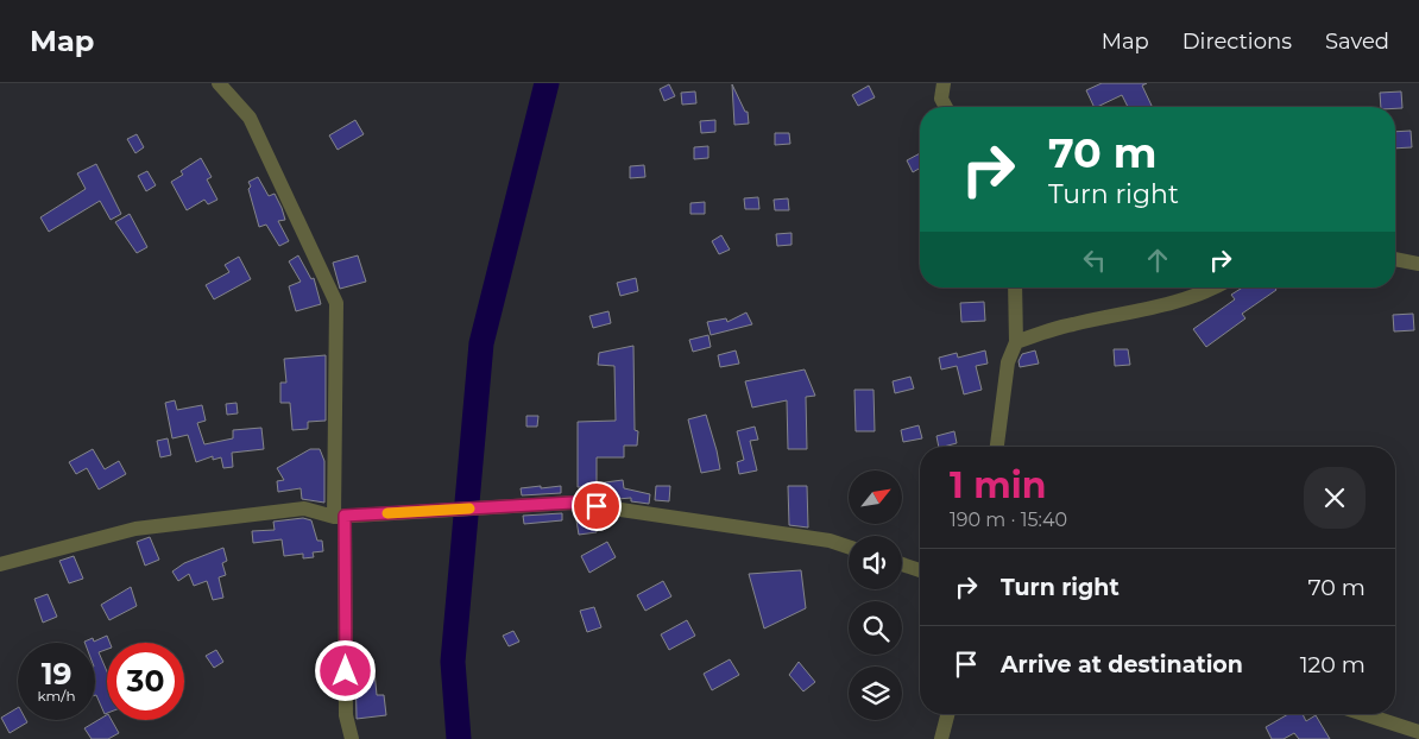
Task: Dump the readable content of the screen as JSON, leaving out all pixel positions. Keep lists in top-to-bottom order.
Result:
{
  "north": "top right",
  "page": {
    "header": "Map",
    "nav": ["Map", "Directions", "Saved"],
    "turn": ["70 m", "Turn right"],
    "heading": ["1 min", "190 m · 15:40"],
    "list": [
      {
        "name": "Turn right",
        "value": "70 m"
      },
      {
        "name": "Arrive at destination",
        "value": "120 m"
      }
    ],
    "speed": "19 km/h",
    "limit": "30"
  }
}
